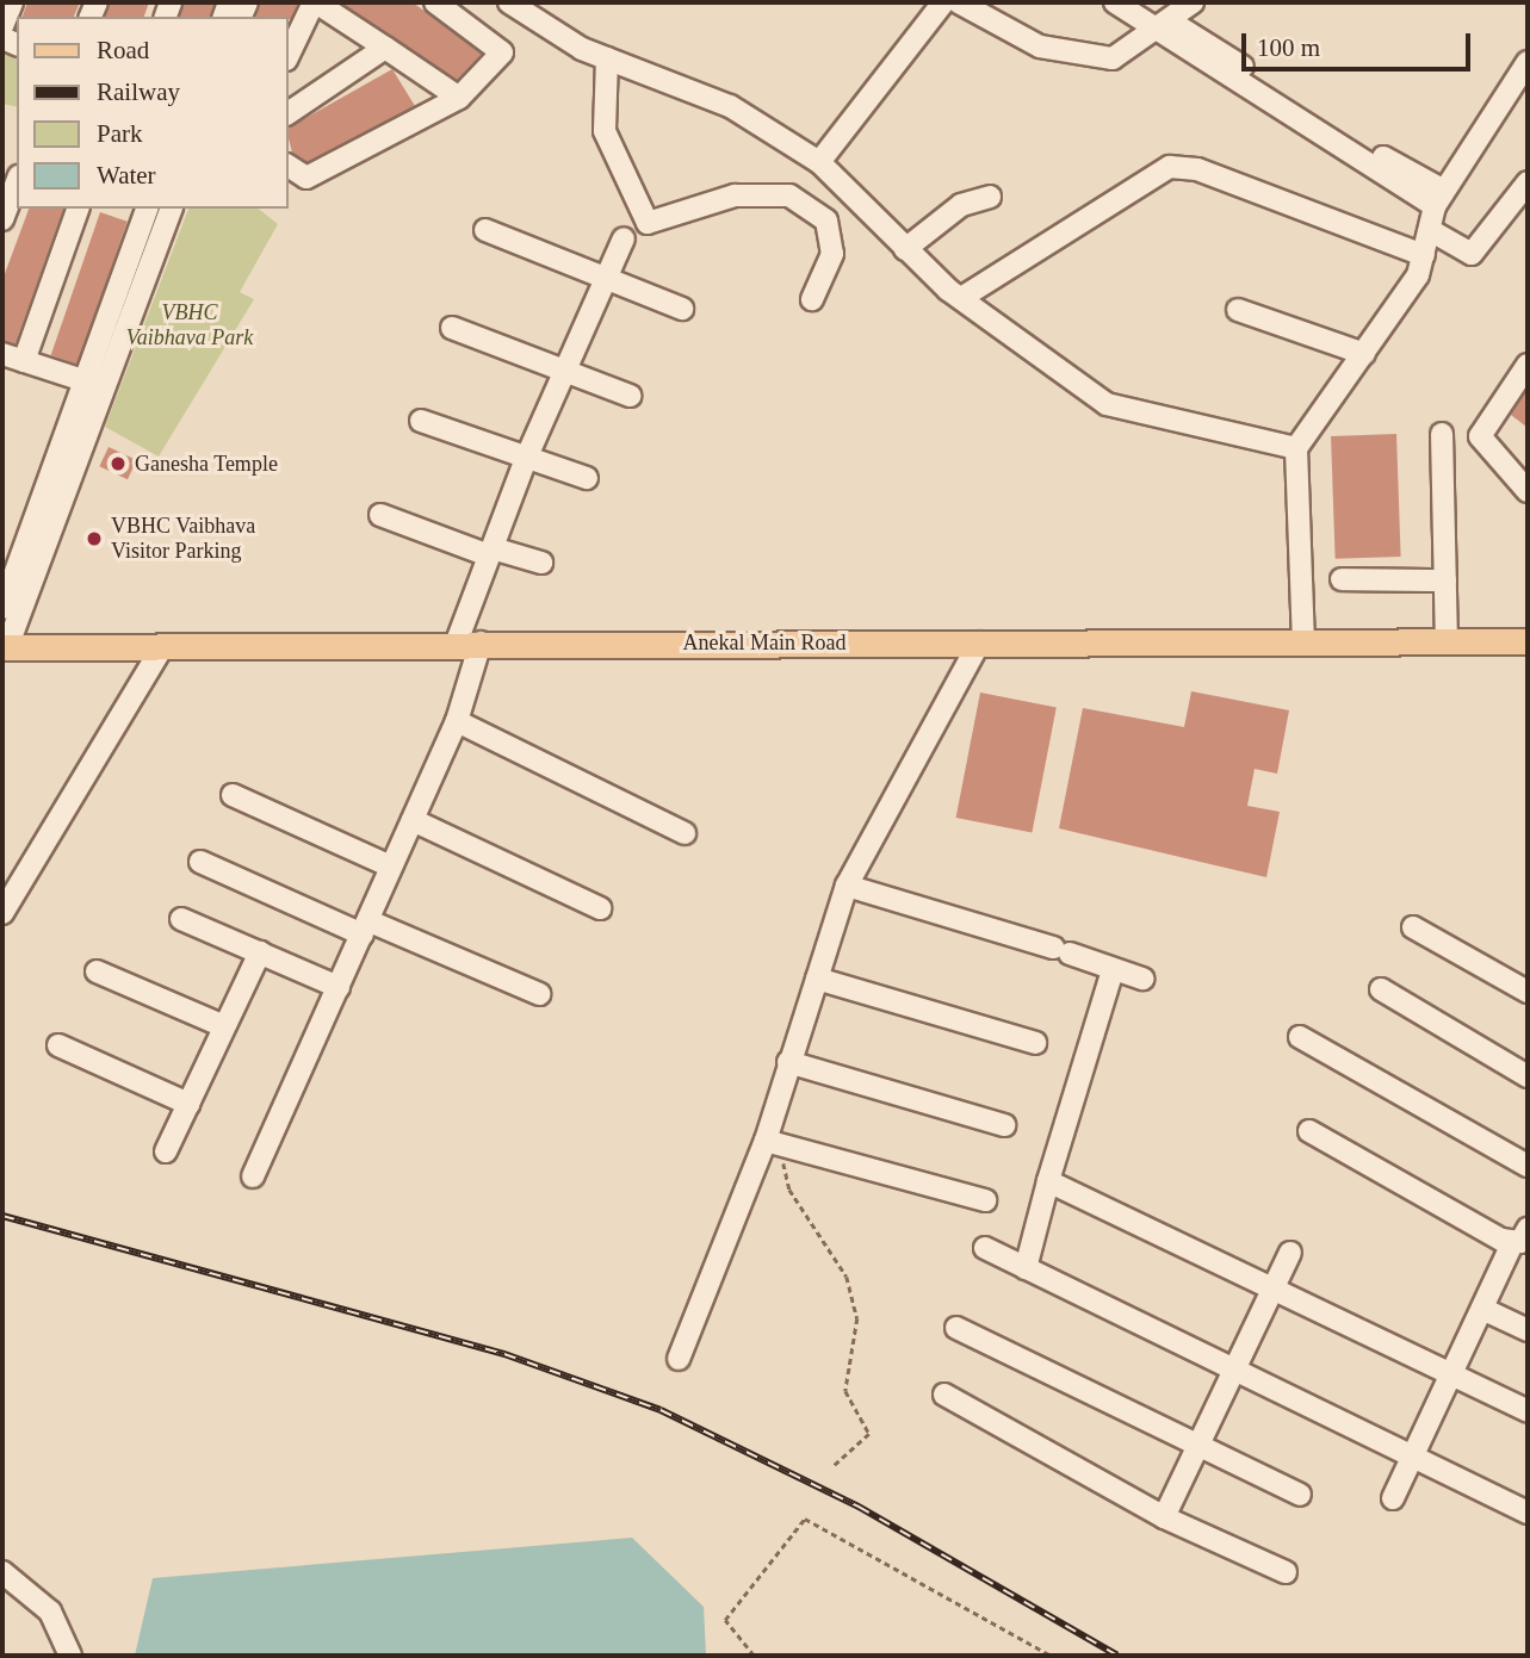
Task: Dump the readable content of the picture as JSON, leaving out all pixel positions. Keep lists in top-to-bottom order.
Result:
{
  "streets": {
    "main road": ["Anekal Main Road"]
  },
  "parks": ["VBHC Vaibhava Park"],
  "places": ["Ganesha Temple", "VBHC Vaibhava Visitor Parking"],
  "legend": [
    "Road",
    "Railway",
    "Park",
    "Water"
  ],
  "scale_bar": "100 m"
}
